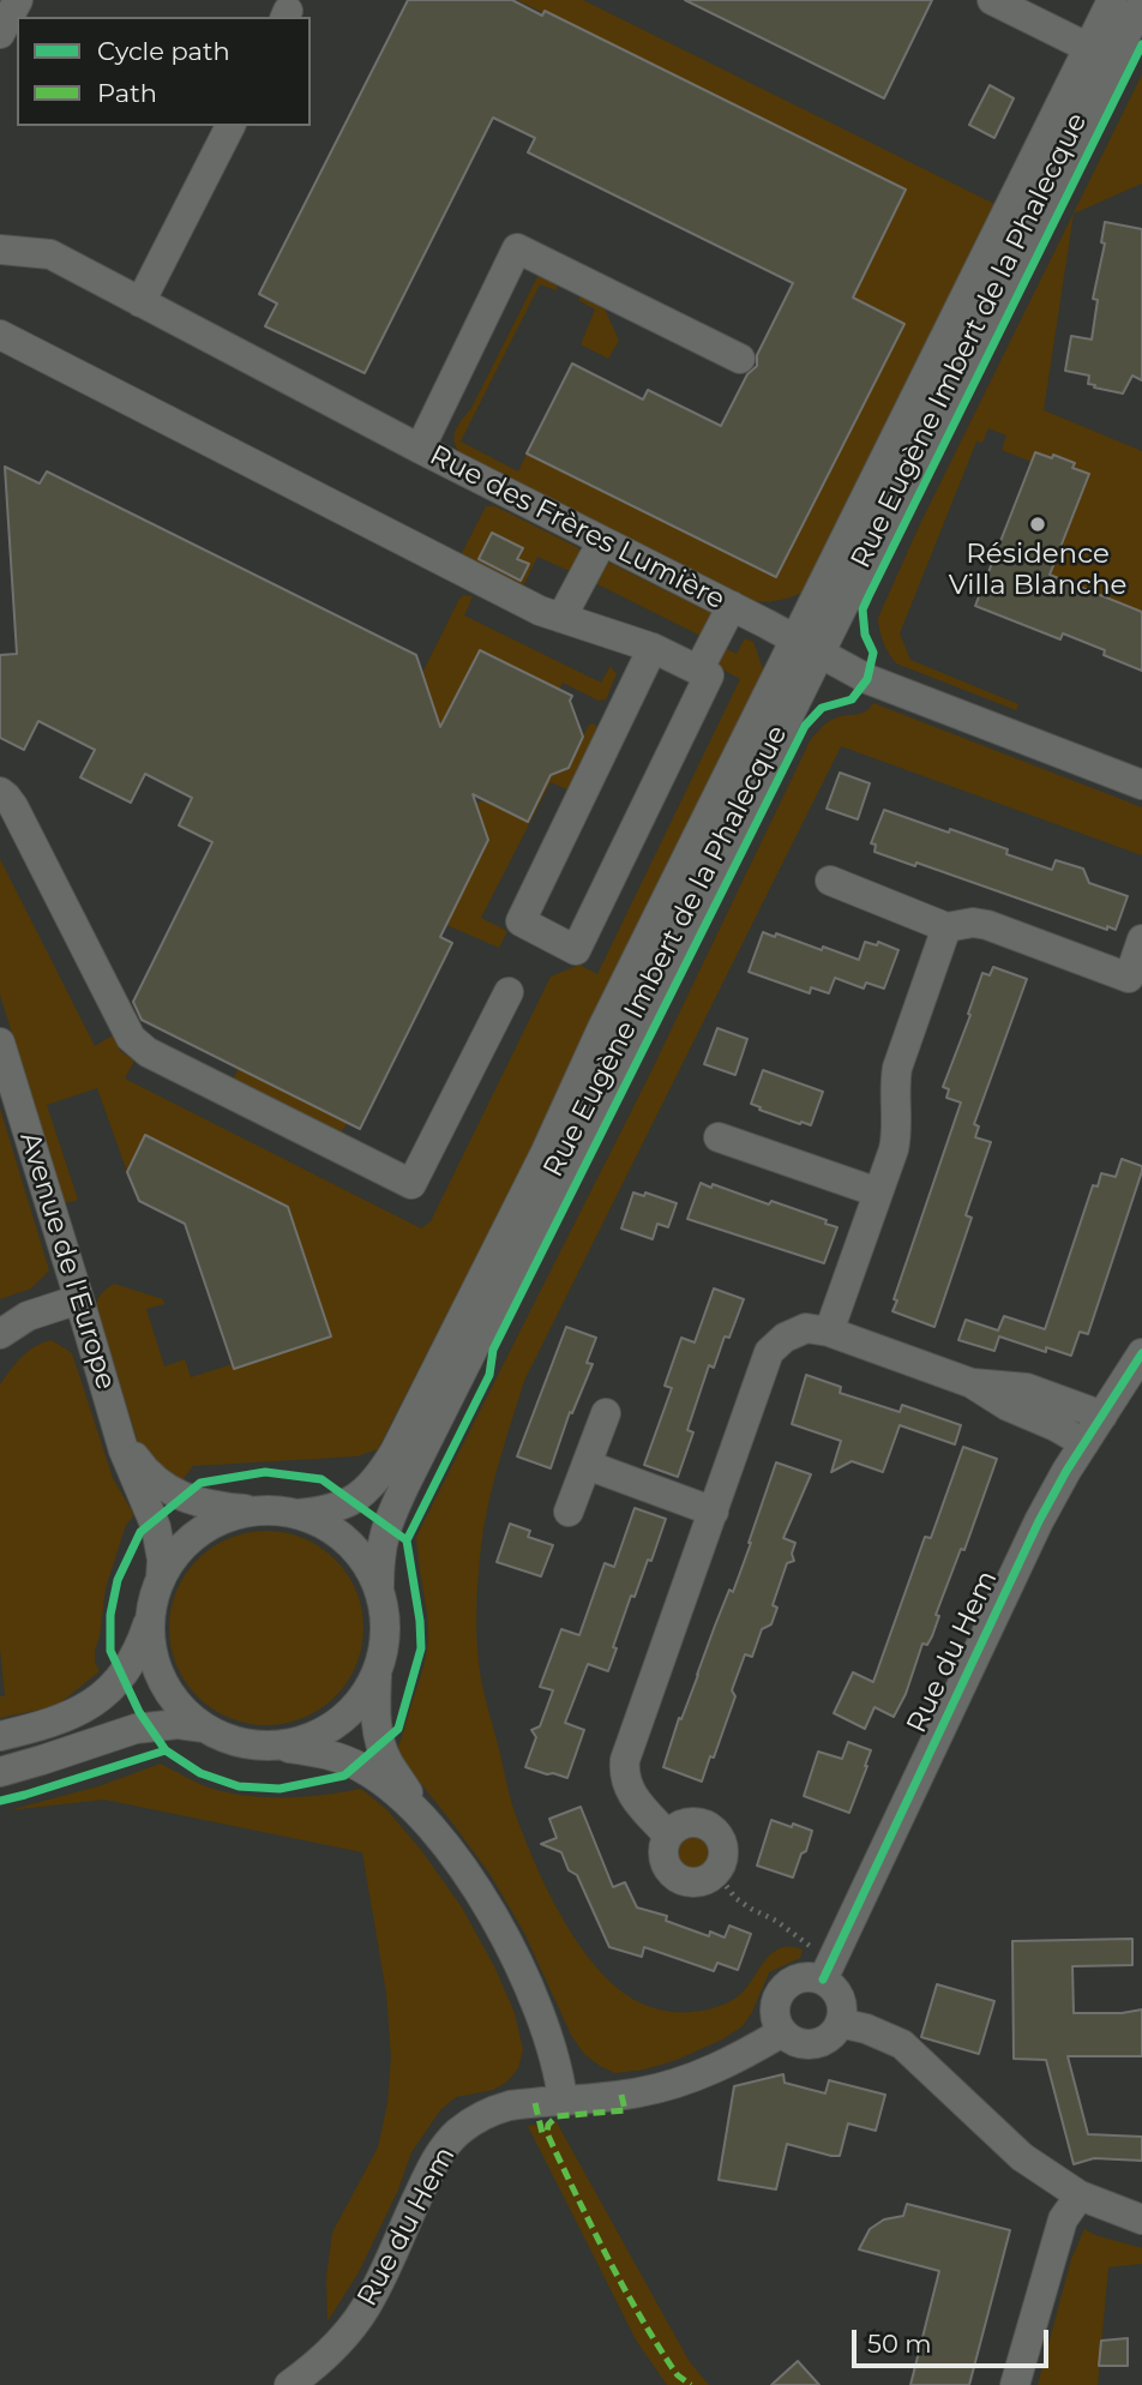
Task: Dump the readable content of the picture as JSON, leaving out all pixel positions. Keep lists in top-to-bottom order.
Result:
{
  "streets": {
    "street": [
      "Rue Eugène Imbert de la Phalecque",
      "Rue des Frères Lumière",
      "Avenue de l'Europe",
      "Rue du Hem"
    ]
  },
  "crossings": [
    ["Rue Eugène Imbert de la Phalecque", "Rue des Frères Lumière"],
    ["Rue Eugène Imbert de la Phalecque", "Avenue de l'Europe"]
  ],
  "places": ["Résidence Villa Blanche"],
  "legend": ["Cycle path", "Path"],
  "scale_bar": "50 m"
}
